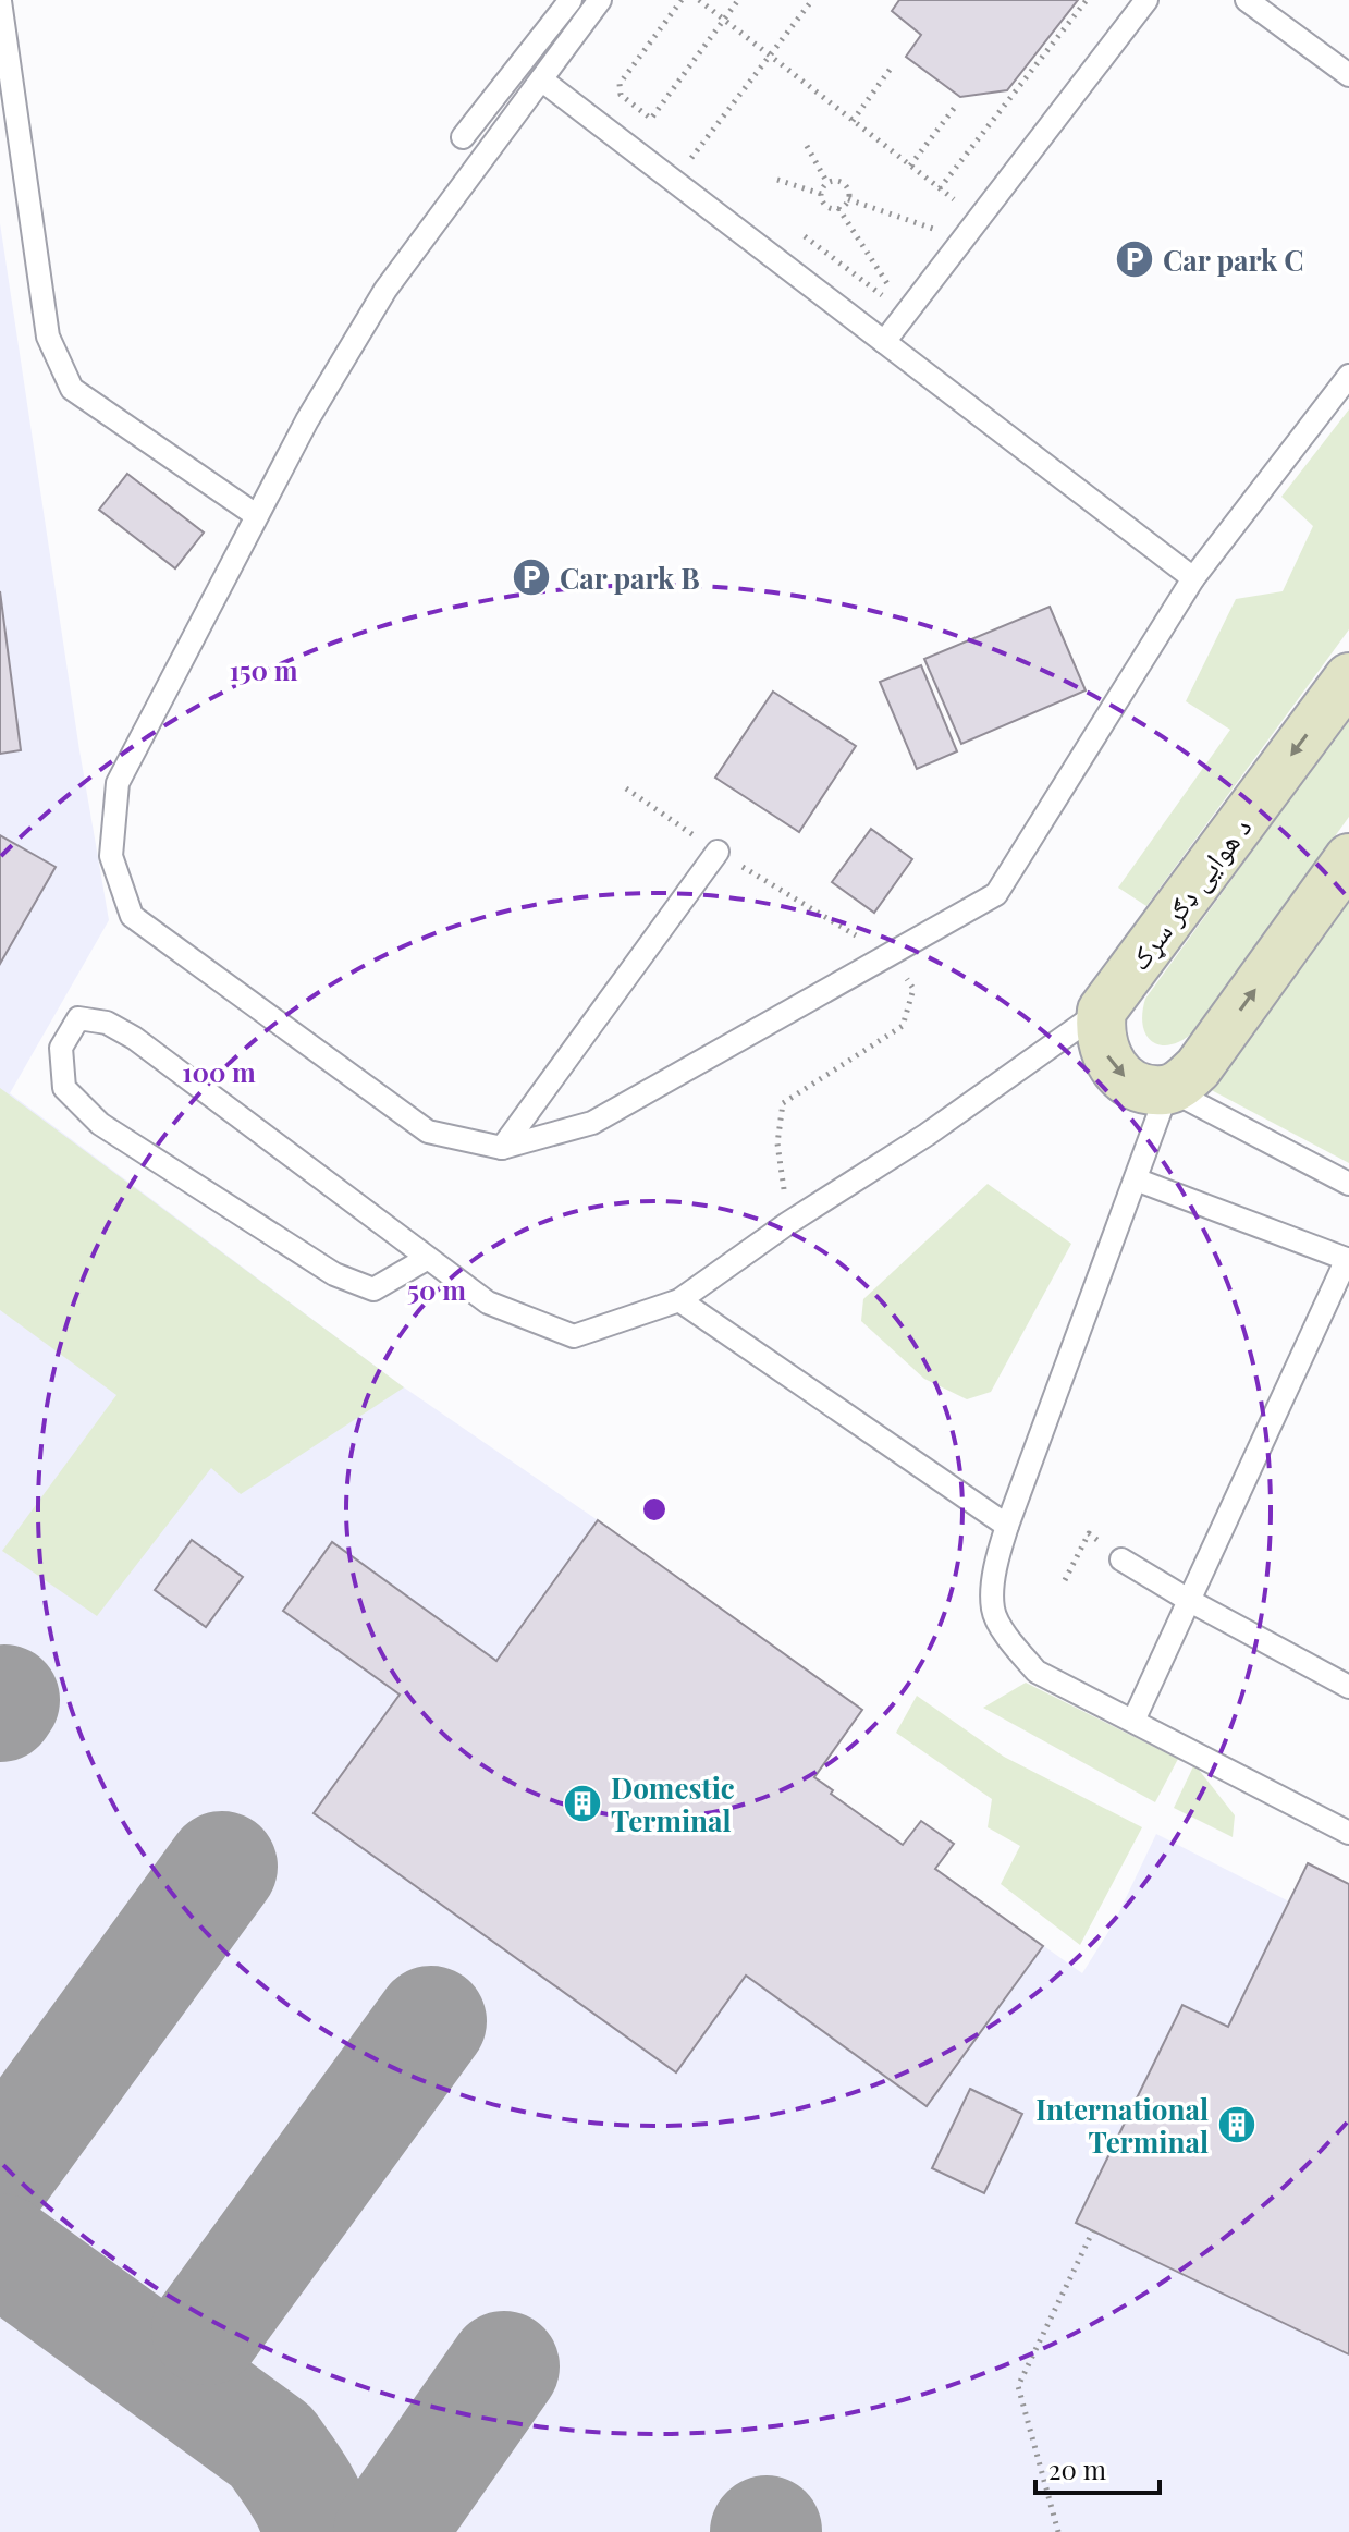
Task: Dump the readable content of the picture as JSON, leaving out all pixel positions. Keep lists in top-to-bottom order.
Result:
{
  "streets": {
    "main road": ["د هوایی ډګر سړک"]
  },
  "places": {
    "parking": ["Car park C", "Car park B"],
    "building": ["Domestic Terminal", "International Terminal"]
  },
  "scale_bar": "20 m",
  "rings": ["150 m", "100 m", "50 m"]
}
